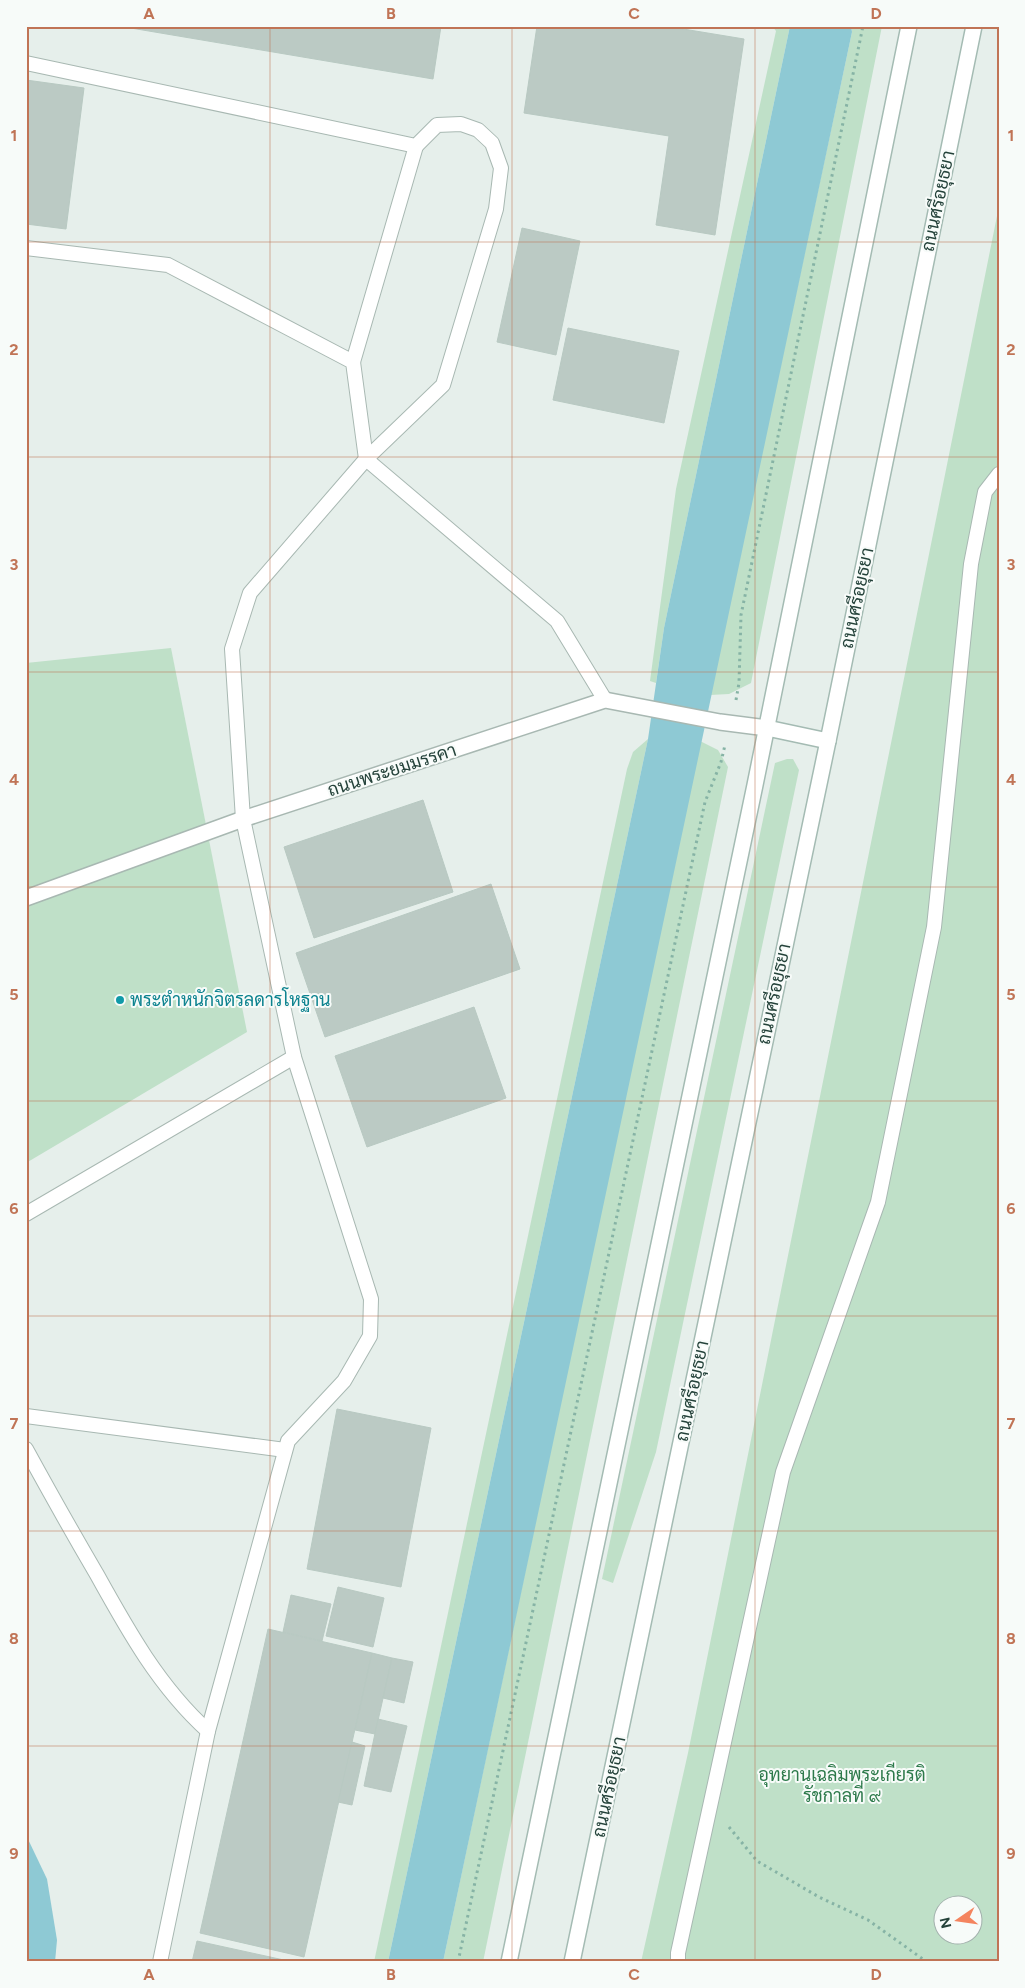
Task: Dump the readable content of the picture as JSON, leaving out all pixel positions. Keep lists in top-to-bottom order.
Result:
{
  "streets": {
    "main road": ["ถนนศรีอยุธยา", "ถนนพระยมมรรคา"]
  },
  "crossings": [
    ["ถนนศรีอยุธยา", "ถนนพระยมมรรคา"]
  ],
  "parks": ["อุทยานเฉลิมพระเกียรติ รัชกาลที่ ๙"],
  "places": ["พระตำหนักจิตรลดารโหฐาน"],
  "north": "left",
  "grid": {
    "columns": [
      "A",
      "B",
      "C",
      "D"
    ],
    "rows": [
      "1",
      "2",
      "3",
      "4",
      "5",
      "6",
      "7",
      "8",
      "9"
    ]
  }
}
